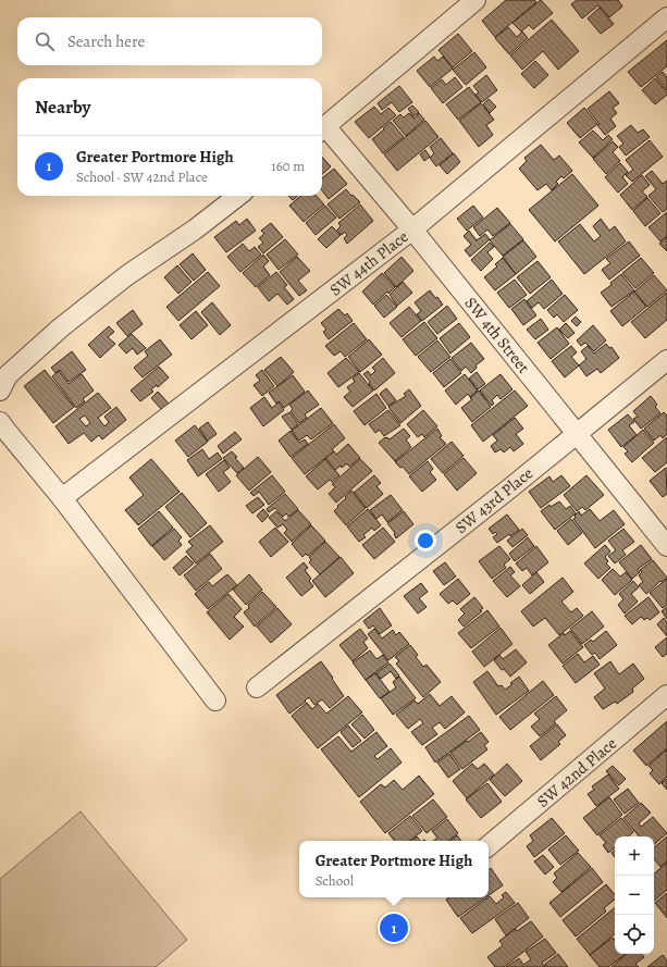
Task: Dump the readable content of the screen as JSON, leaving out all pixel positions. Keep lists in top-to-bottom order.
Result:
{
  "streets": {
    "street": [
      "SW 44th Place",
      "SW 4th Street",
      "SW 43rd Place",
      "SW 42nd Place"
    ]
  },
  "crossings": [
    ["SW 44th Place", "SW 4th Street"],
    ["SW 4th Street", "SW 43rd Place"]
  ],
  "page": {
    "search": "Search here",
    "heading": "Nearby",
    "list": [
      {
        "mark": "1",
        "name": "Greater Portmore High",
        "note": "School · SW 42nd Place",
        "value": "160 m"
      }
    ],
    "map_buttons": ["+", "−"],
    "popup": ["Greater Portmore High", "School"],
    "pins": "1"
  }
}
